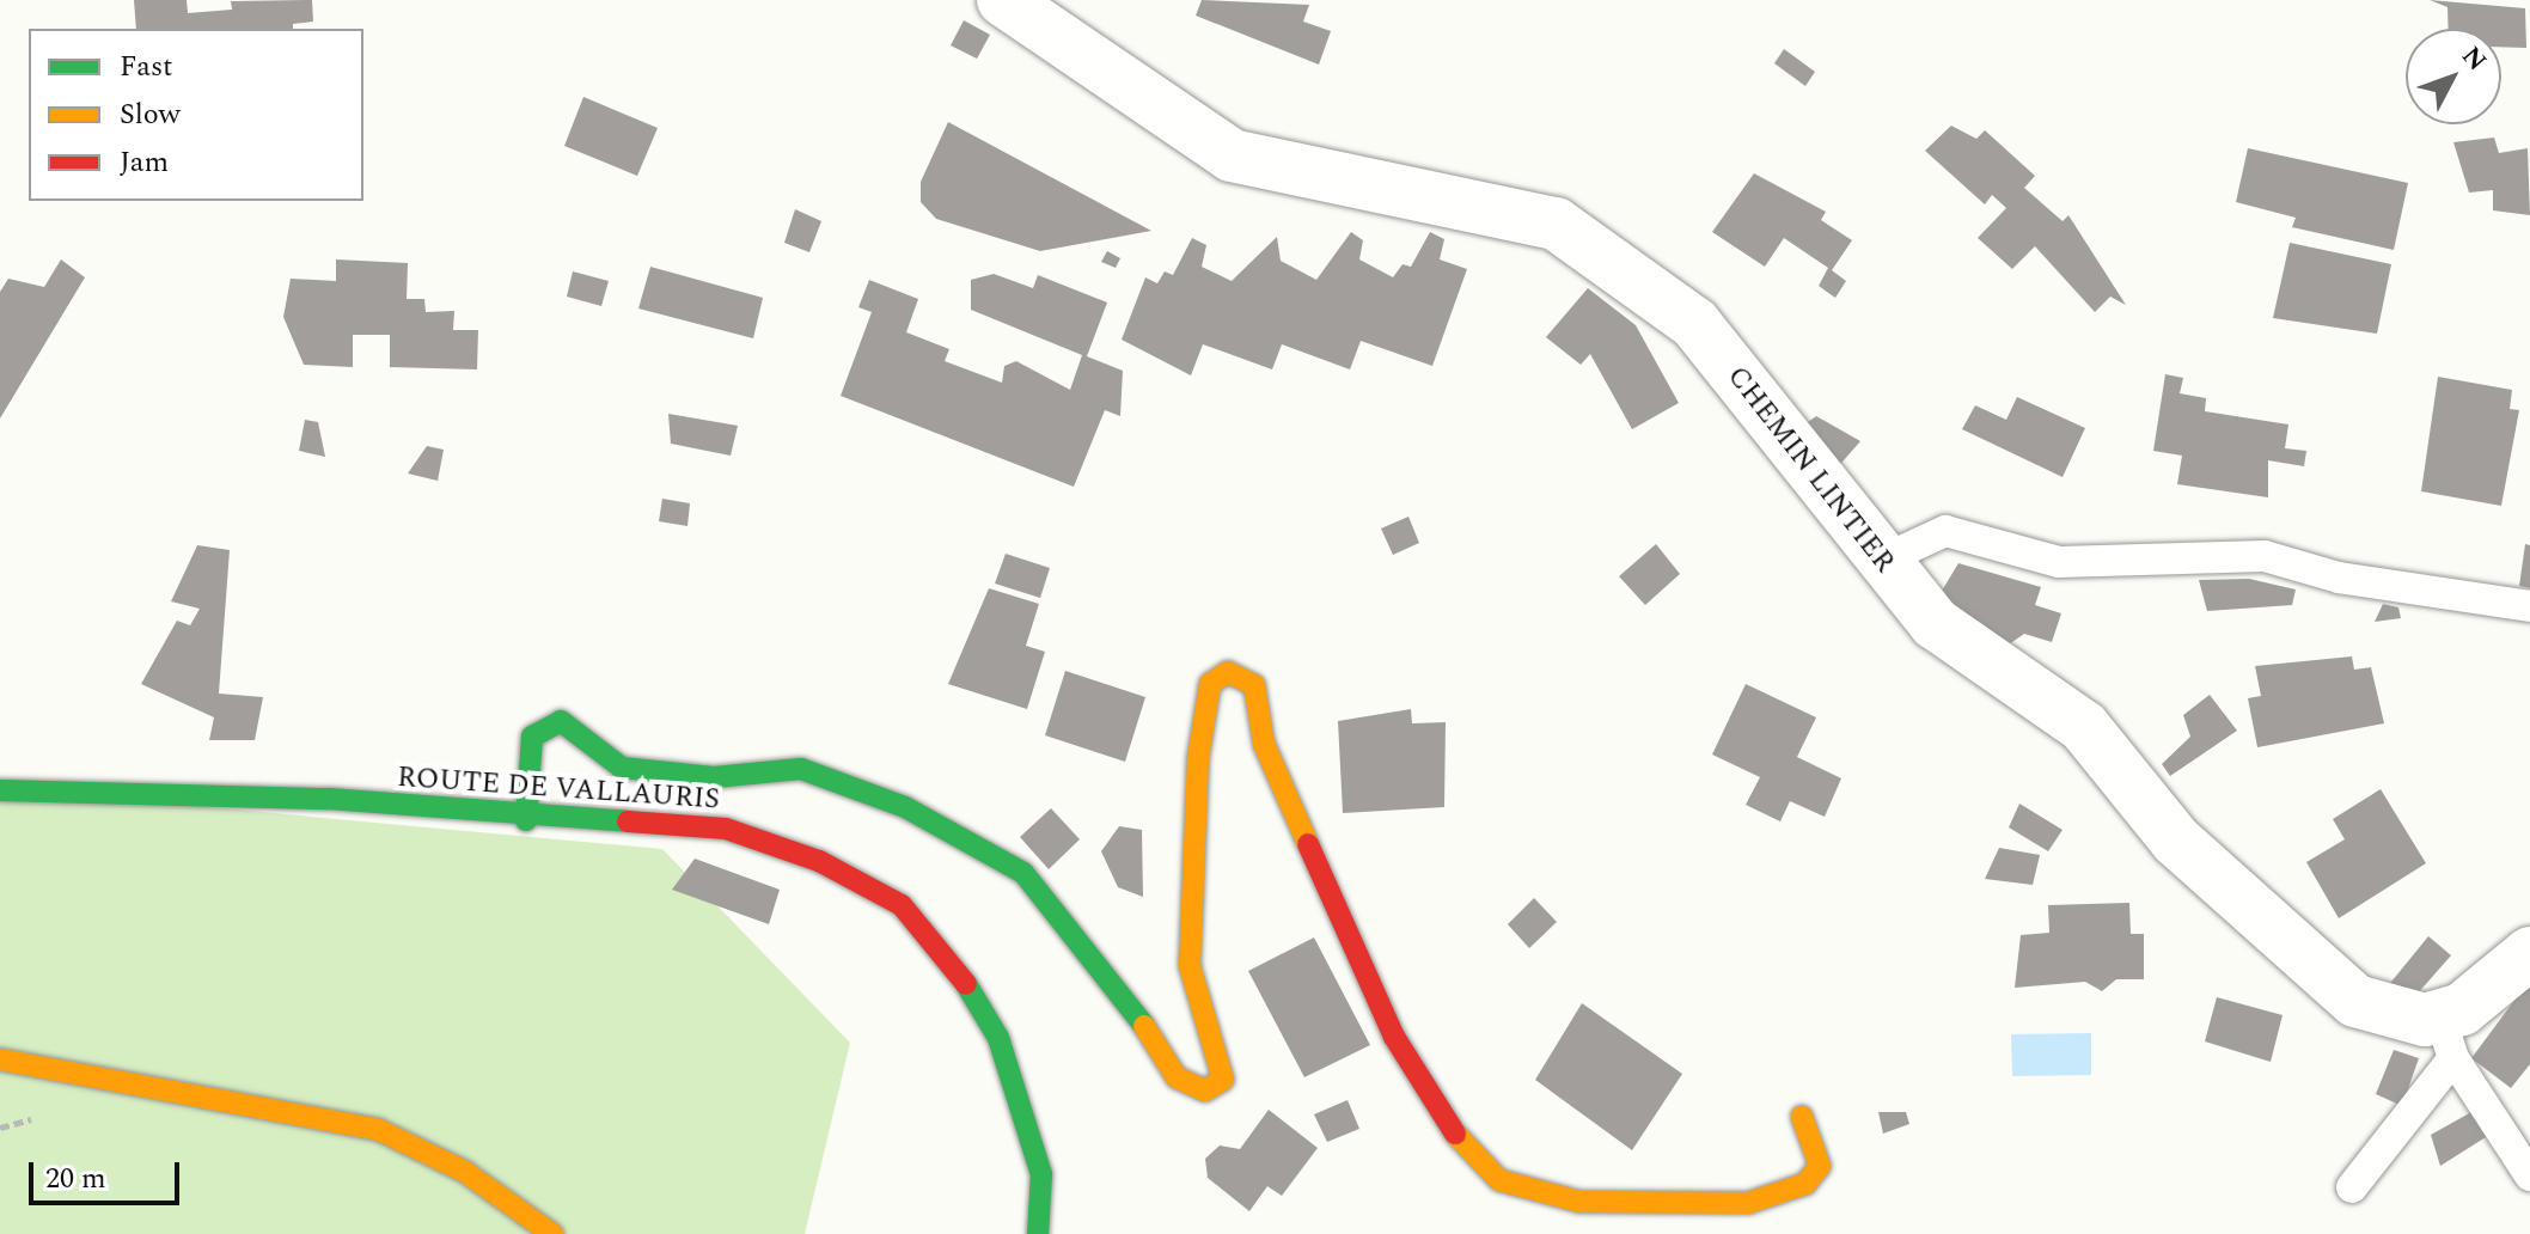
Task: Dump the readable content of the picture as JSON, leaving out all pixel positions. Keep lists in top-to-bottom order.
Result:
{
  "streets": {
    "street": ["CHEMIN LINTIER", "ROUTE DE VALLAURIS"]
  },
  "legend": ["Fast", "Slow", "Jam"],
  "scale_bar": "20 m",
  "north": "top right"
}
